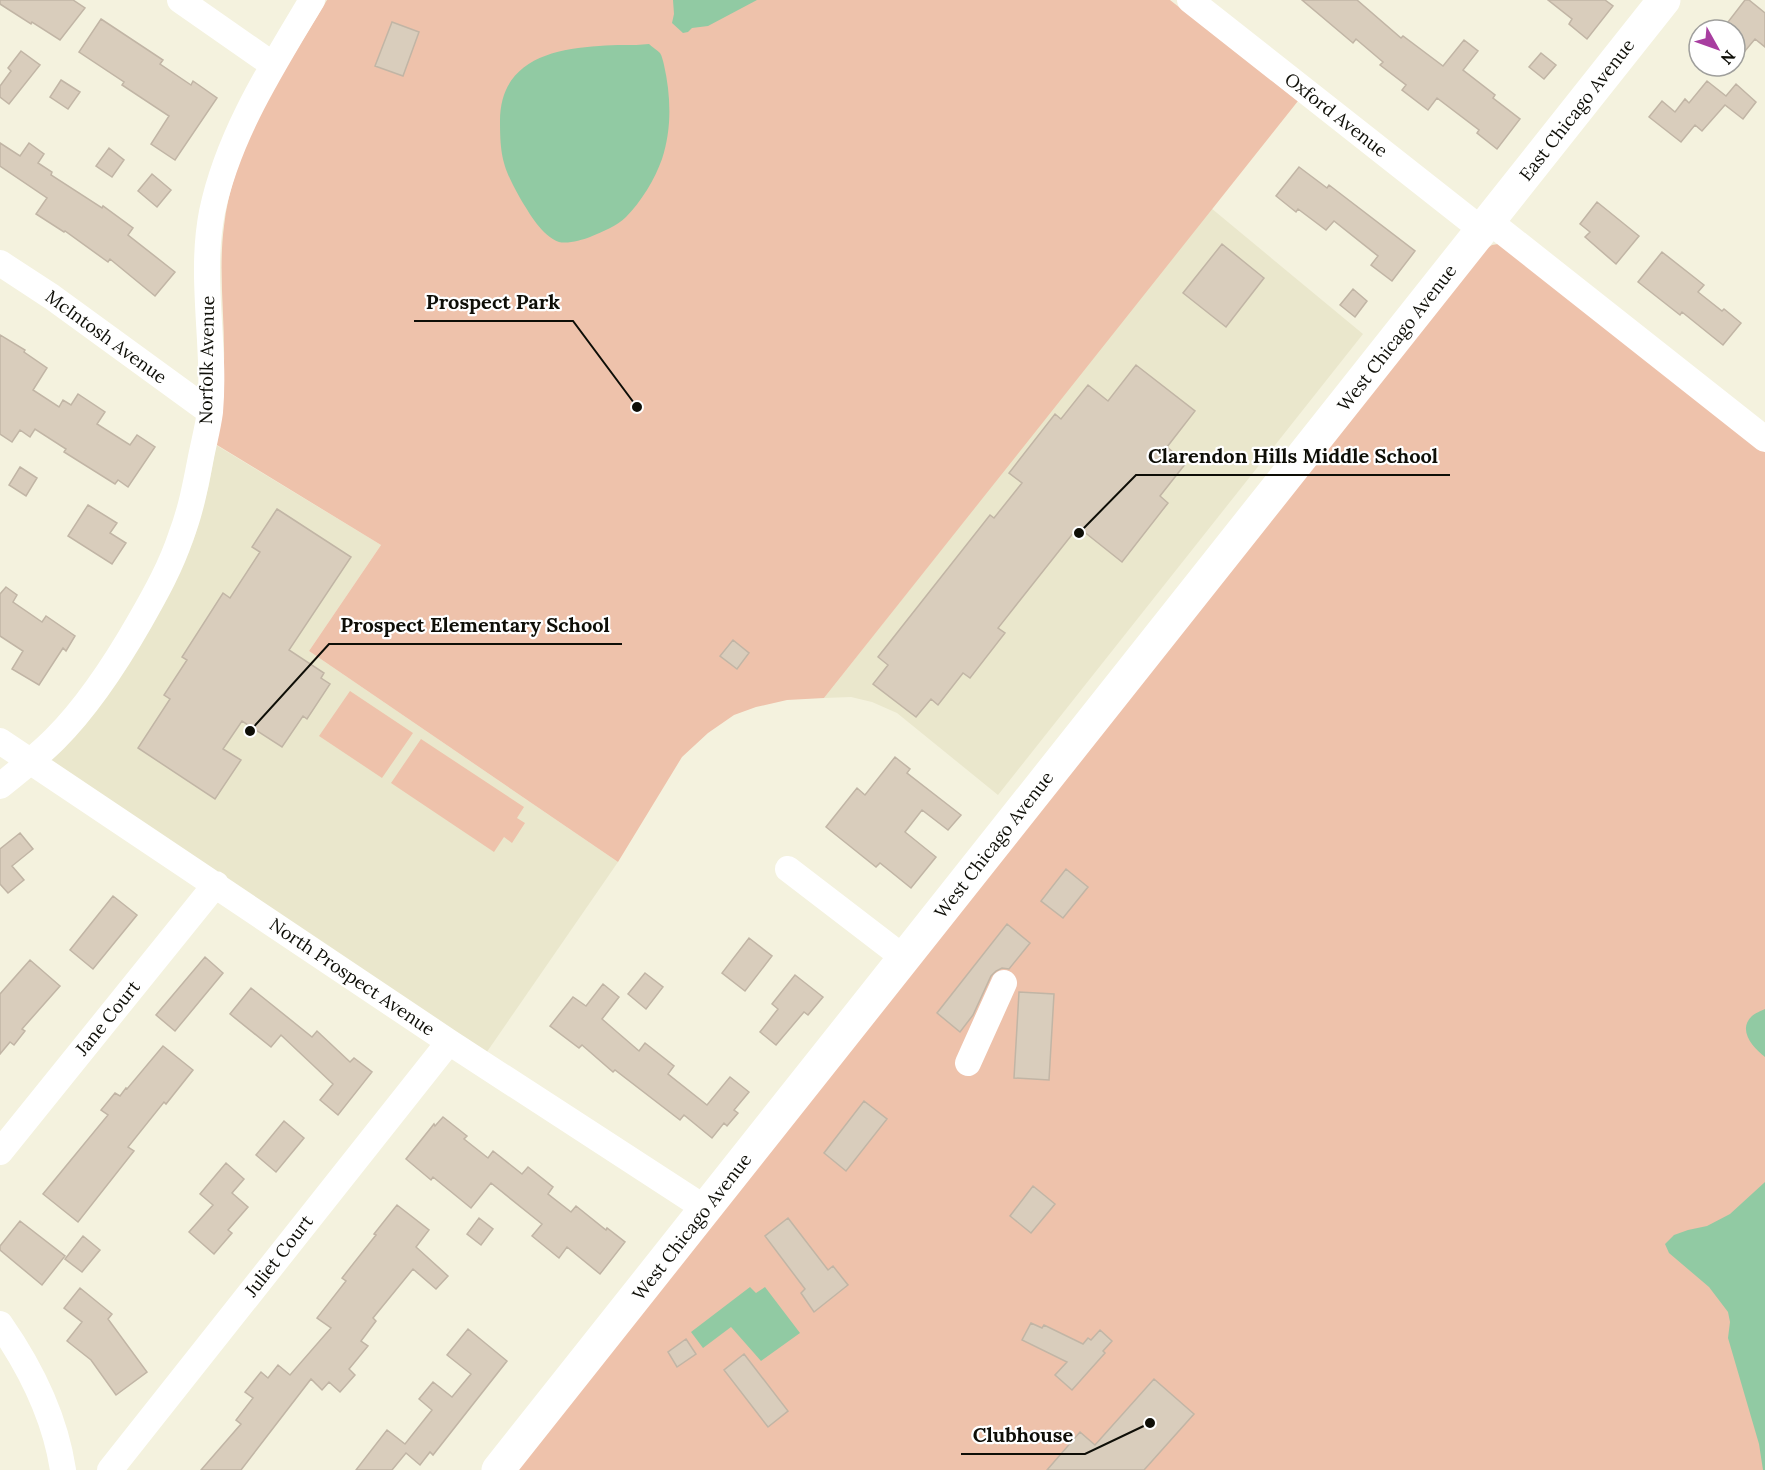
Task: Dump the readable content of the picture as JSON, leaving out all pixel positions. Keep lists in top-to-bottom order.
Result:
{
  "streets": {
    "main road": ["East Chicago Avenue", "West Chicago Avenue"],
    "street": [
      "Oxford Avenue",
      "McIntosh Avenue",
      "Norfolk Avenue",
      "North Prospect Avenue",
      "Jane Court",
      "Juliet Court"
    ]
  },
  "crossings": [
    ["East Chicago Avenue", "Oxford Avenue"],
    ["East Chicago Avenue", "West Chicago Avenue"],
    ["Oxford Avenue", "West Chicago Avenue"],
    ["McIntosh Avenue", "Norfolk Avenue"],
    ["West Chicago Avenue", "North Prospect Avenue"],
    ["Norfolk Avenue", "North Prospect Avenue"],
    ["North Prospect Avenue", "Jane Court"],
    ["North Prospect Avenue", "Juliet Court"]
  ],
  "places": [
    "Prospect Park",
    "Clarendon Hills Middle School",
    "Prospect Elementary School",
    "Clubhouse"
  ],
  "north": "bottom right"
}
